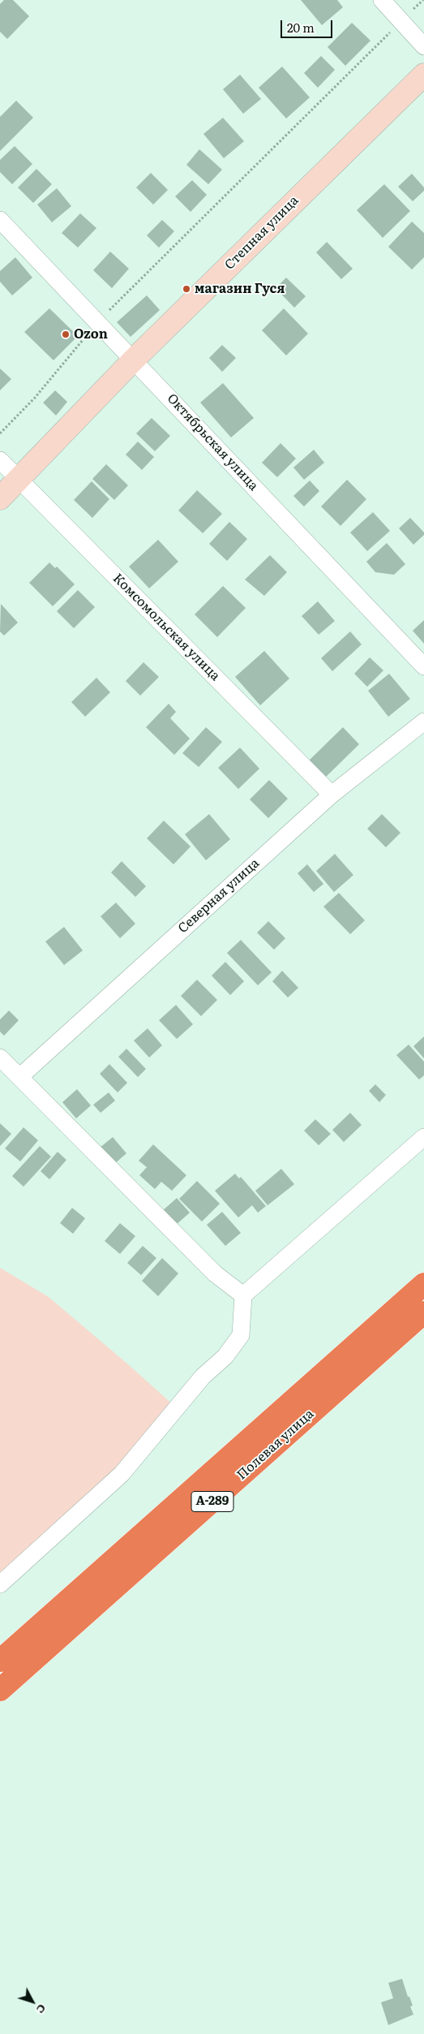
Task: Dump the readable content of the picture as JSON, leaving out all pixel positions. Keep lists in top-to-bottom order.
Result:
{
  "streets": {
    "highway": ["Полевая улица", "А-289"],
    "main road": ["Степная улица"],
    "street": ["Октябрьская улица", "Комсомольская улица", "Северная улица"]
  },
  "crossings": [
    ["Степная улица", "Октябрьская улица"],
    ["Степная улица", "Комсомольская улица"],
    ["Комсомольская улица", "Северная улица"]
  ],
  "places": ["магазин Гуся", "Ozon"],
  "scale_bar": "20 m",
  "north": "bottom right"
}
